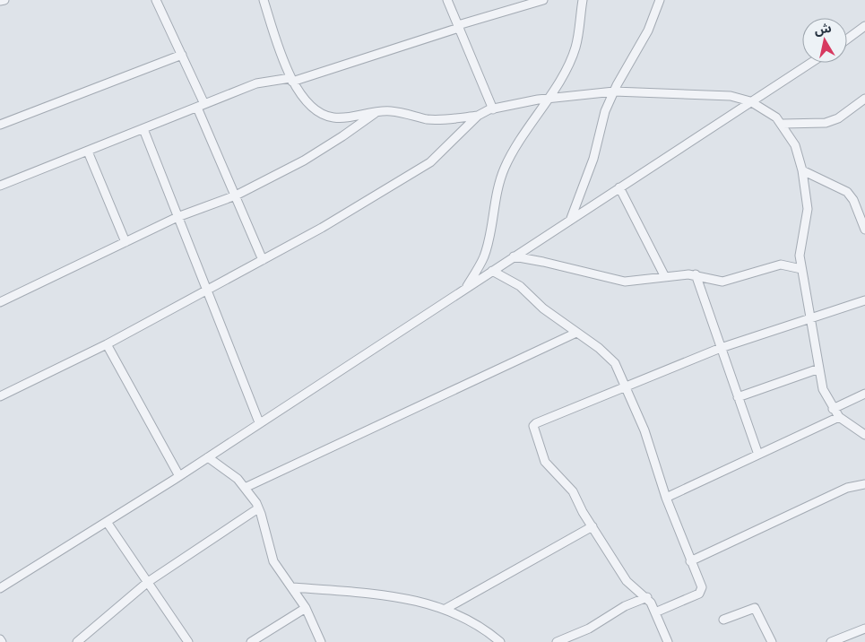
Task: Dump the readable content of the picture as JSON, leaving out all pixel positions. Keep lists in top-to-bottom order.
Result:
{
  "north": "top"
}
